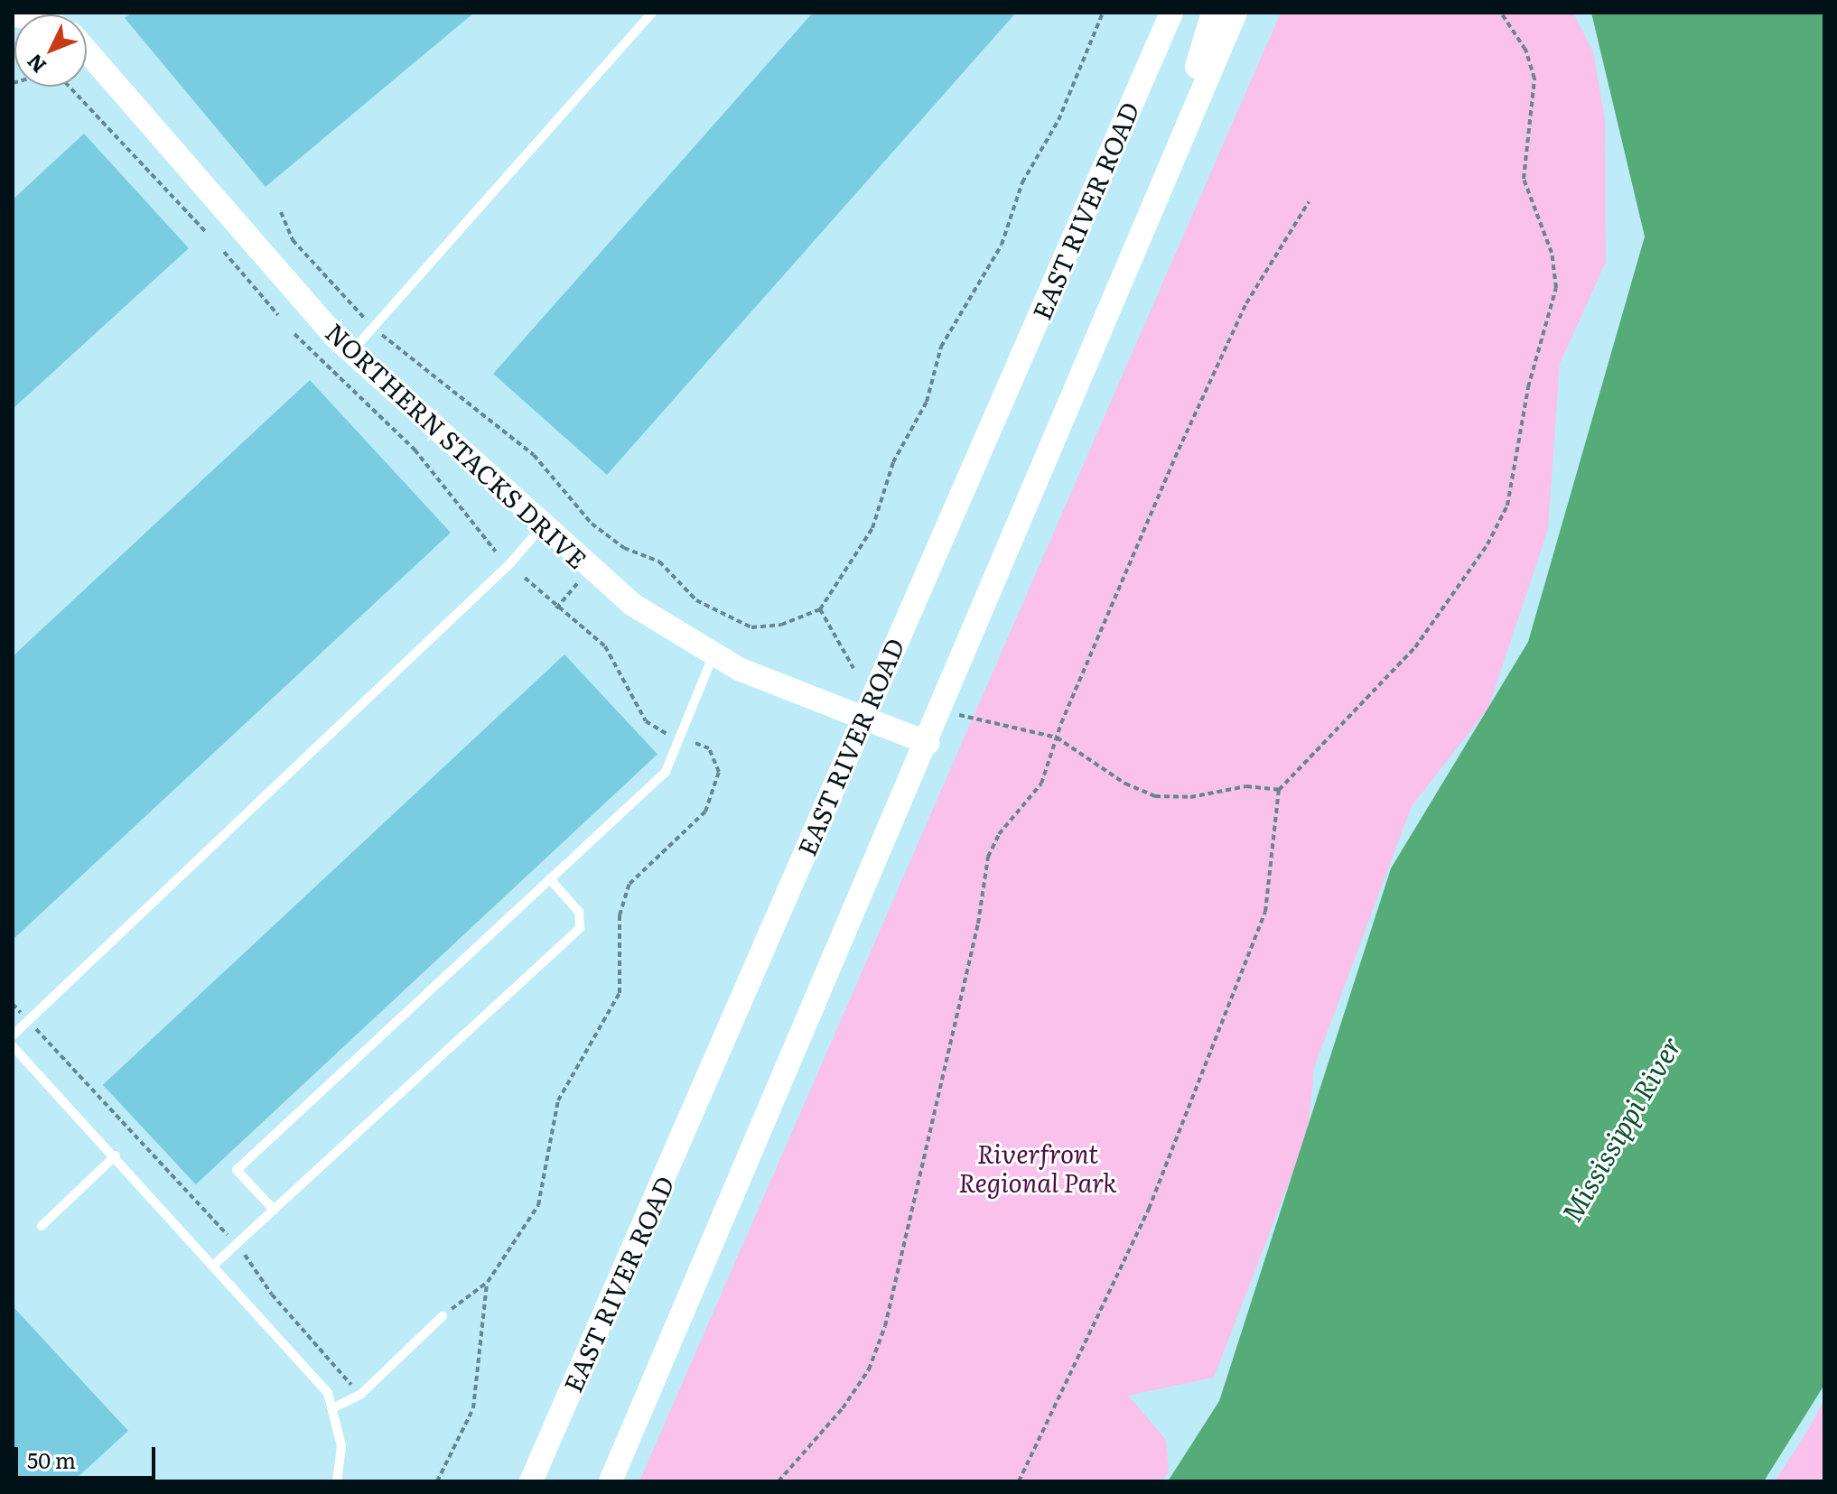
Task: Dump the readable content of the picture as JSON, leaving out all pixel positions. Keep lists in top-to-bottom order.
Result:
{
  "streets": {
    "street": ["EAST RIVER ROAD", "NORTHERN STACKS DRIVE"]
  },
  "crossings": [
    ["EAST RIVER ROAD", "NORTHERN STACKS DRIVE"]
  ],
  "water": ["Mississippi River"],
  "parks": ["Riverfront Regional Park"],
  "scale_bar": "50 m",
  "north": "bottom left"
}
